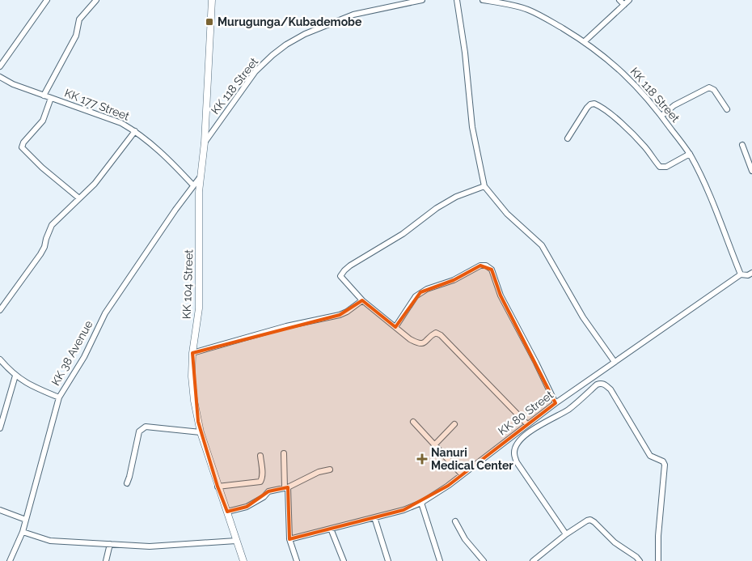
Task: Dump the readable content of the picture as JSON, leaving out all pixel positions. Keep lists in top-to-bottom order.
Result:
{
  "streets": {
    "street": [
      "KK 118 Street",
      "KK 177 Street",
      "KK 104 Street",
      "KK 38 Avenue",
      "KK 80 Street"
    ]
  },
  "crossings": [
    ["KK 118 Street", "KK 104 Street"],
    ["KK 118 Street", "KK 80 Street"],
    ["KK 177 Street", "KK 38 Avenue"],
    ["KK 104 Street", "KK 38 Avenue"]
  ],
  "places": {
    "transit": ["Murugunga/Kubademobe"],
    "health": ["Nanuri Medical Center"]
  }
}
